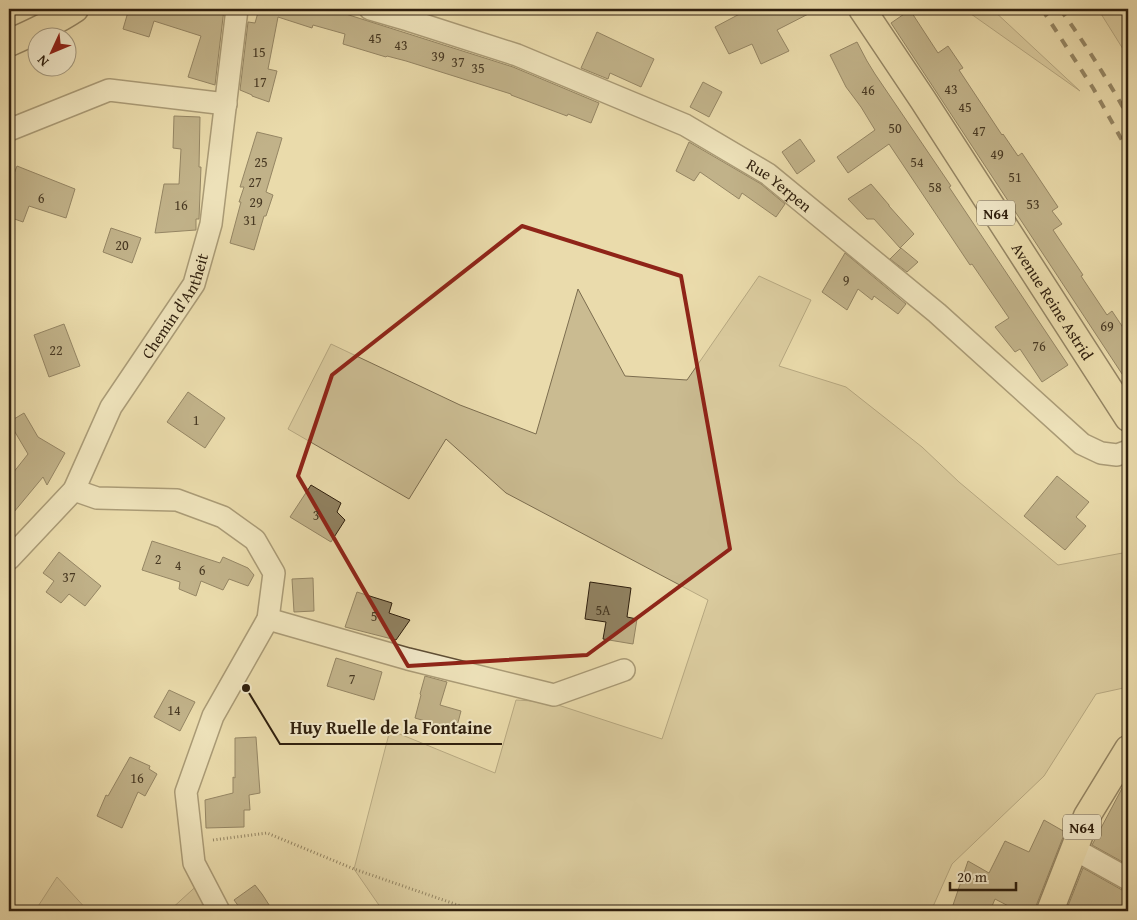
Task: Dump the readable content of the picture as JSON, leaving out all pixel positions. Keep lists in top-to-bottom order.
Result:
{
  "streets": {
    "main road": ["N64", "Avenue Reine Astrid"],
    "street": ["Rue Yerpen", "Chemin d'Antheit"]
  },
  "places": ["Huy Ruelle de la Fontaine"],
  "house_numbers": [
    "45",
    "43",
    "15",
    "39",
    "37",
    "35",
    "17",
    "43",
    "46",
    "45",
    "50",
    "47",
    "49",
    "25",
    "54",
    "51",
    "27",
    "58",
    "6",
    "29",
    "53",
    "16",
    "31",
    "20",
    "9",
    "69",
    "76",
    "22",
    "1",
    "3",
    "2",
    "4",
    "6",
    "37",
    "5A",
    "5",
    "7",
    "14",
    "16"
  ],
  "scale_bar": "20 m",
  "north": "bottom left"
}
